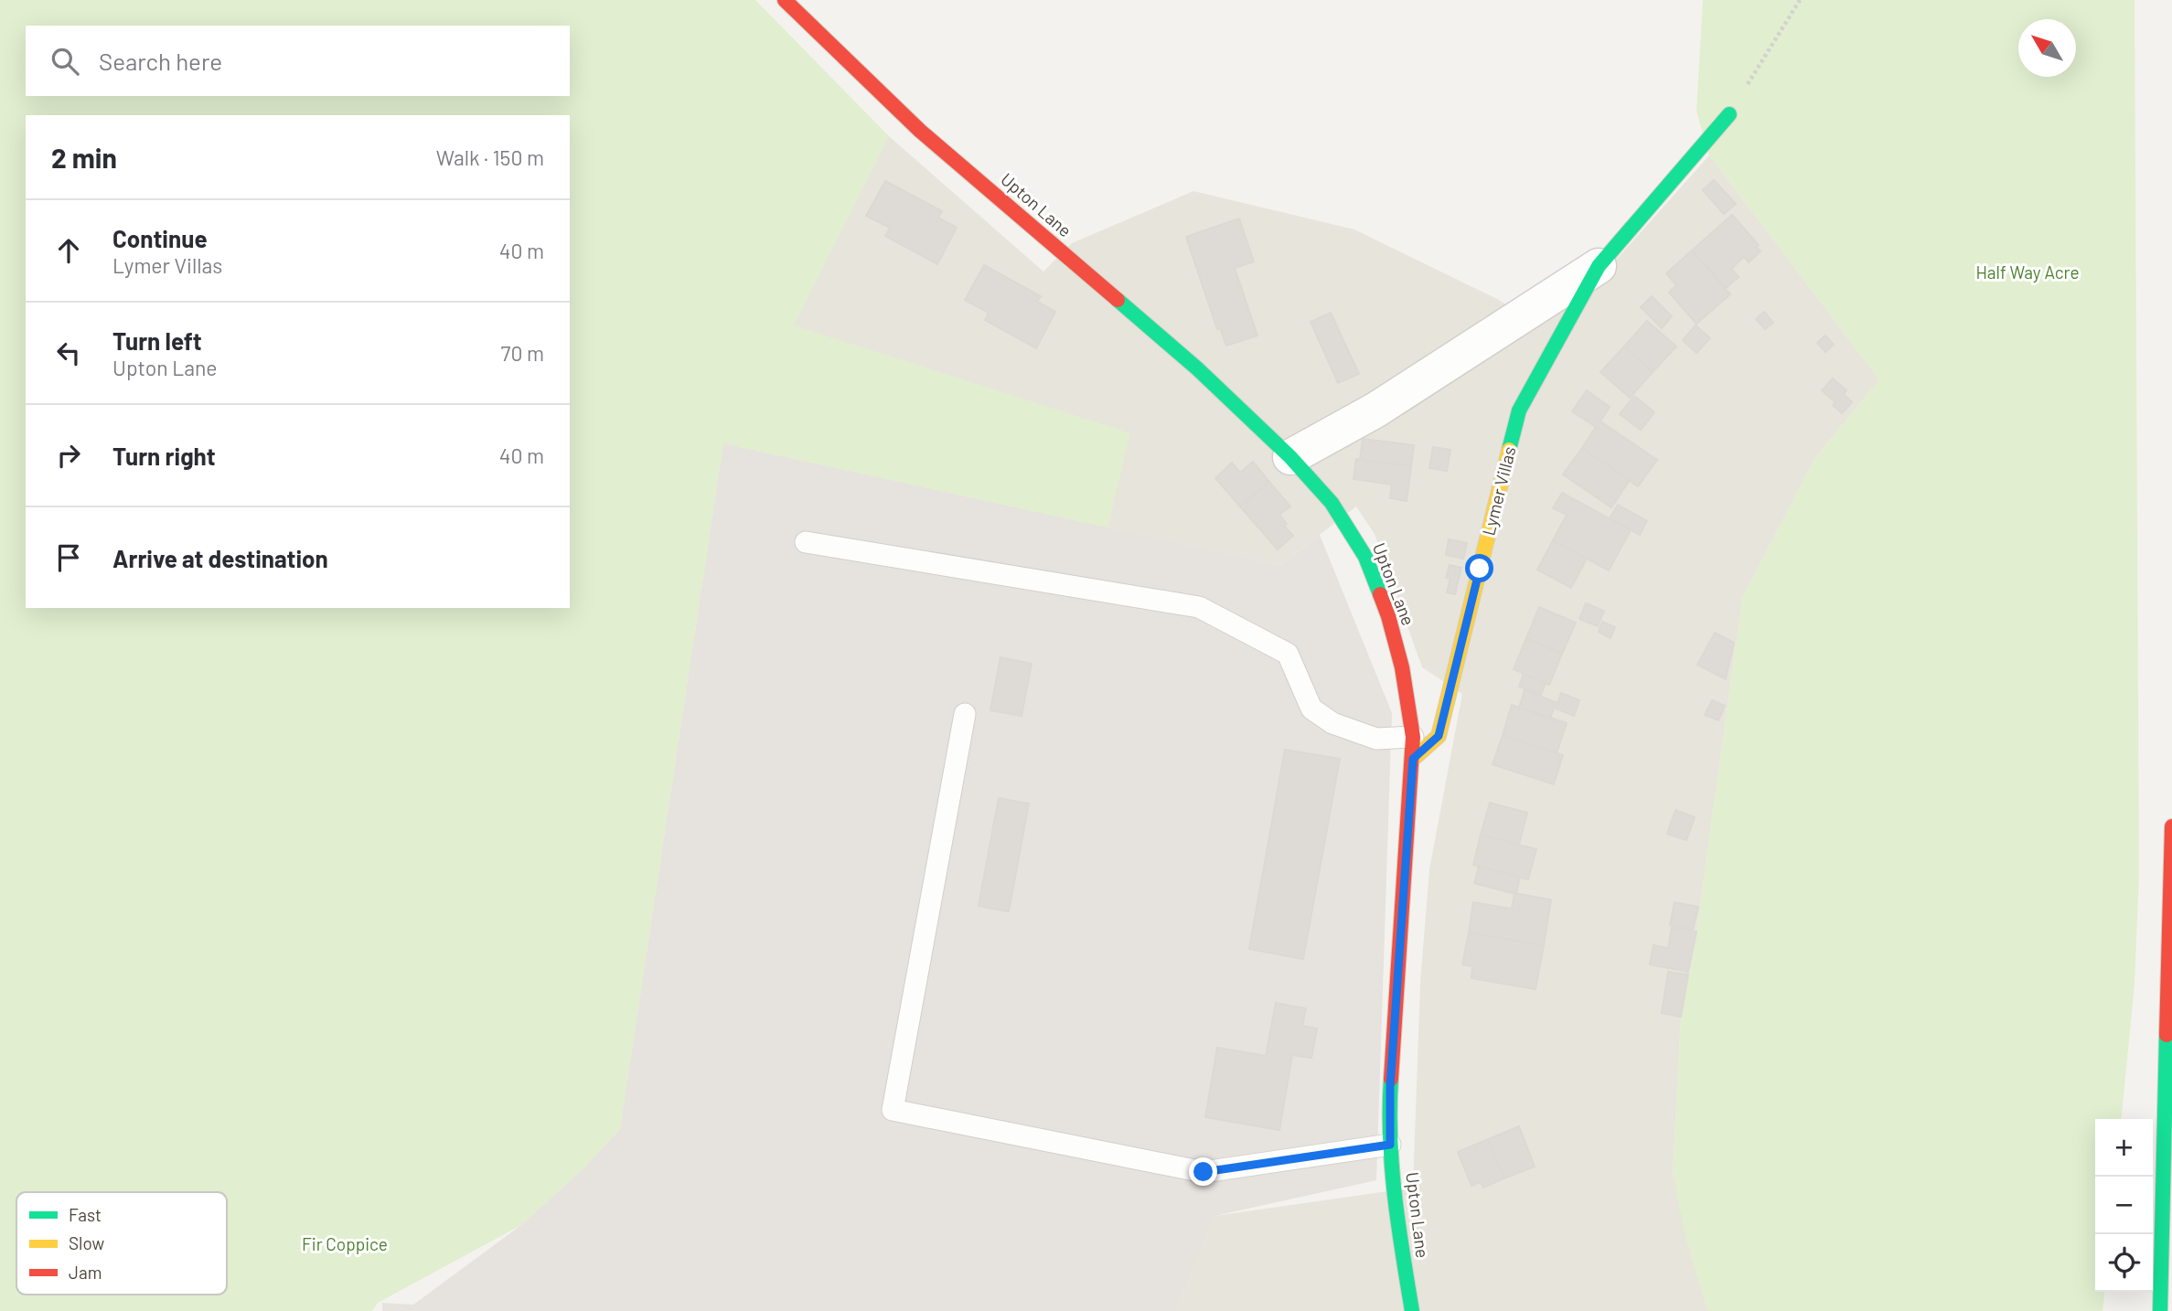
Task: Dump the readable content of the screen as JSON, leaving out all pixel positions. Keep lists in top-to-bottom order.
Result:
{
  "streets": {
    "main road": ["Upton Lane", "Lymer Villas"]
  },
  "crossings": [
    ["Upton Lane", "Lymer Villas"]
  ],
  "parks": ["Half Way Acre", "Fir Coppice"],
  "legend": ["Fast", "Slow", "Jam"],
  "north": "top left",
  "page": {
    "search": "Search here",
    "heading": ["2 min", "Walk · 150 m"],
    "list": [
      ["Continue", "Lymer Villas", "40 m"],
      ["Turn left", "Upton Lane", "70 m"],
      ["Turn right", "40 m"],
      "Arrive at destination"
    ],
    "map_buttons": ["+", "−"]
  }
}
